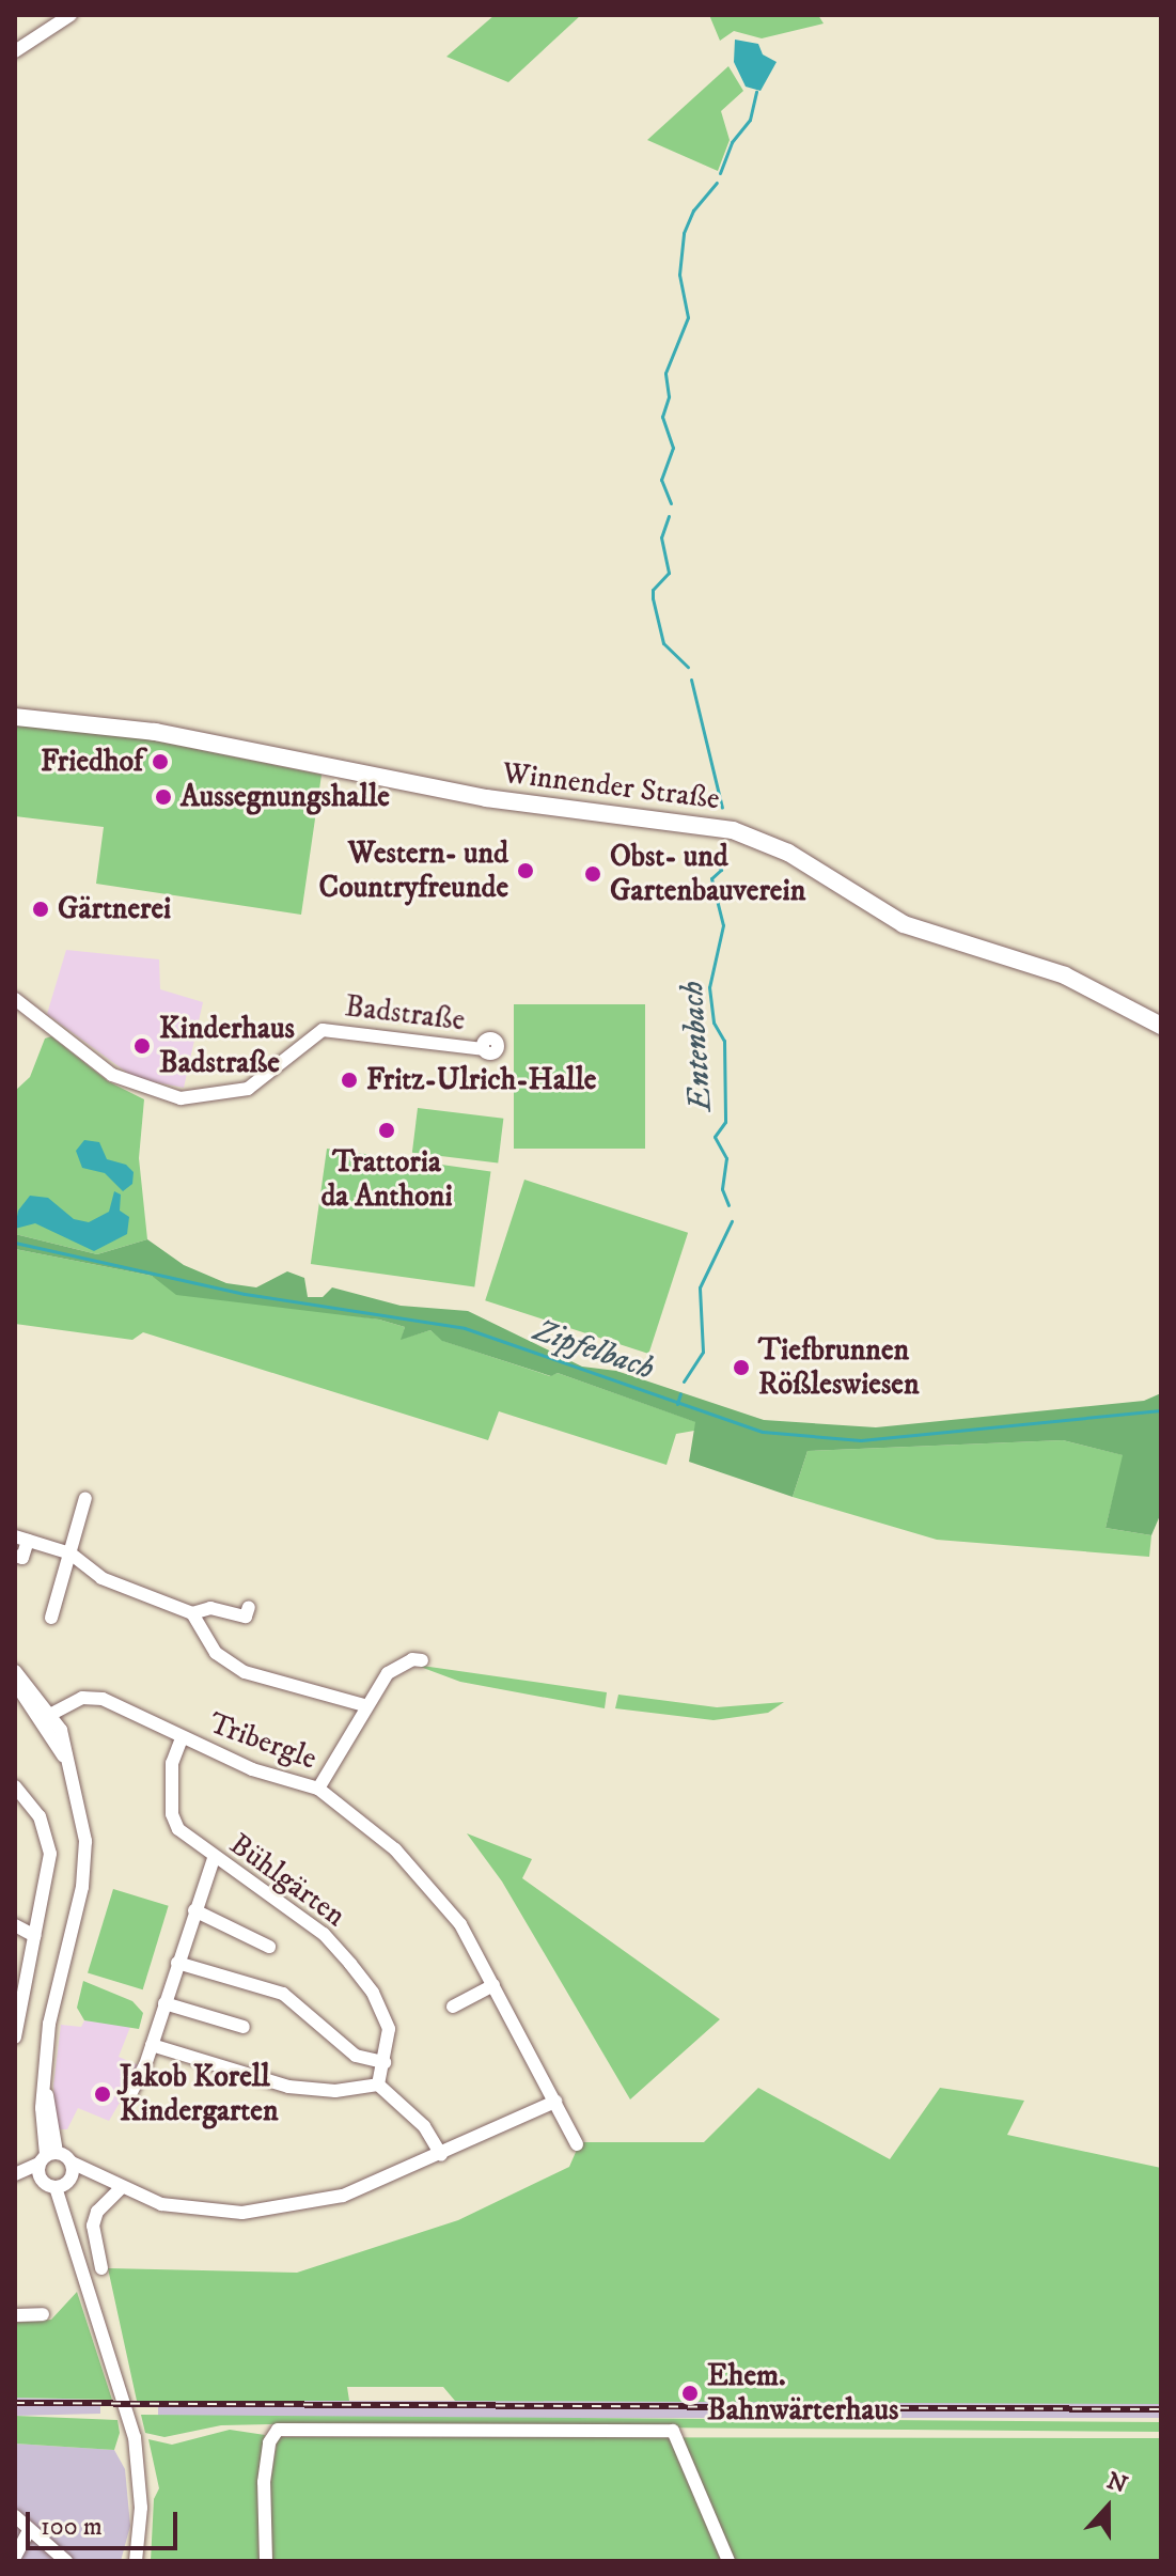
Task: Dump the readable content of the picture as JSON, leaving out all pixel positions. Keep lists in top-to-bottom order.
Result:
{
  "streets": {
    "main road": ["Winnender Straße"],
    "street": ["Badstraße", "Tribergle", "Bühlgärten"]
  },
  "crossings": [
    ["Tribergle", "Bühlgärten"]
  ],
  "water": ["Entenbach", "Zipfelbach"],
  "places": [
    "Friedhof",
    "Aussegnungshalle",
    "Western- und Countryfreunde",
    "Obst- und Gartenbauverein",
    "Gärtnerei",
    "Kinderhaus Badstraße",
    "Fritz-Ulrich-Halle",
    "Trattoria da Anthoni",
    "Tiefbrunnen Rößleswiesen",
    "Jakob Korell Kindergarten",
    "Ehem. Bahnwärterhaus"
  ],
  "scale_bar": "100 m",
  "north": "top"
}
